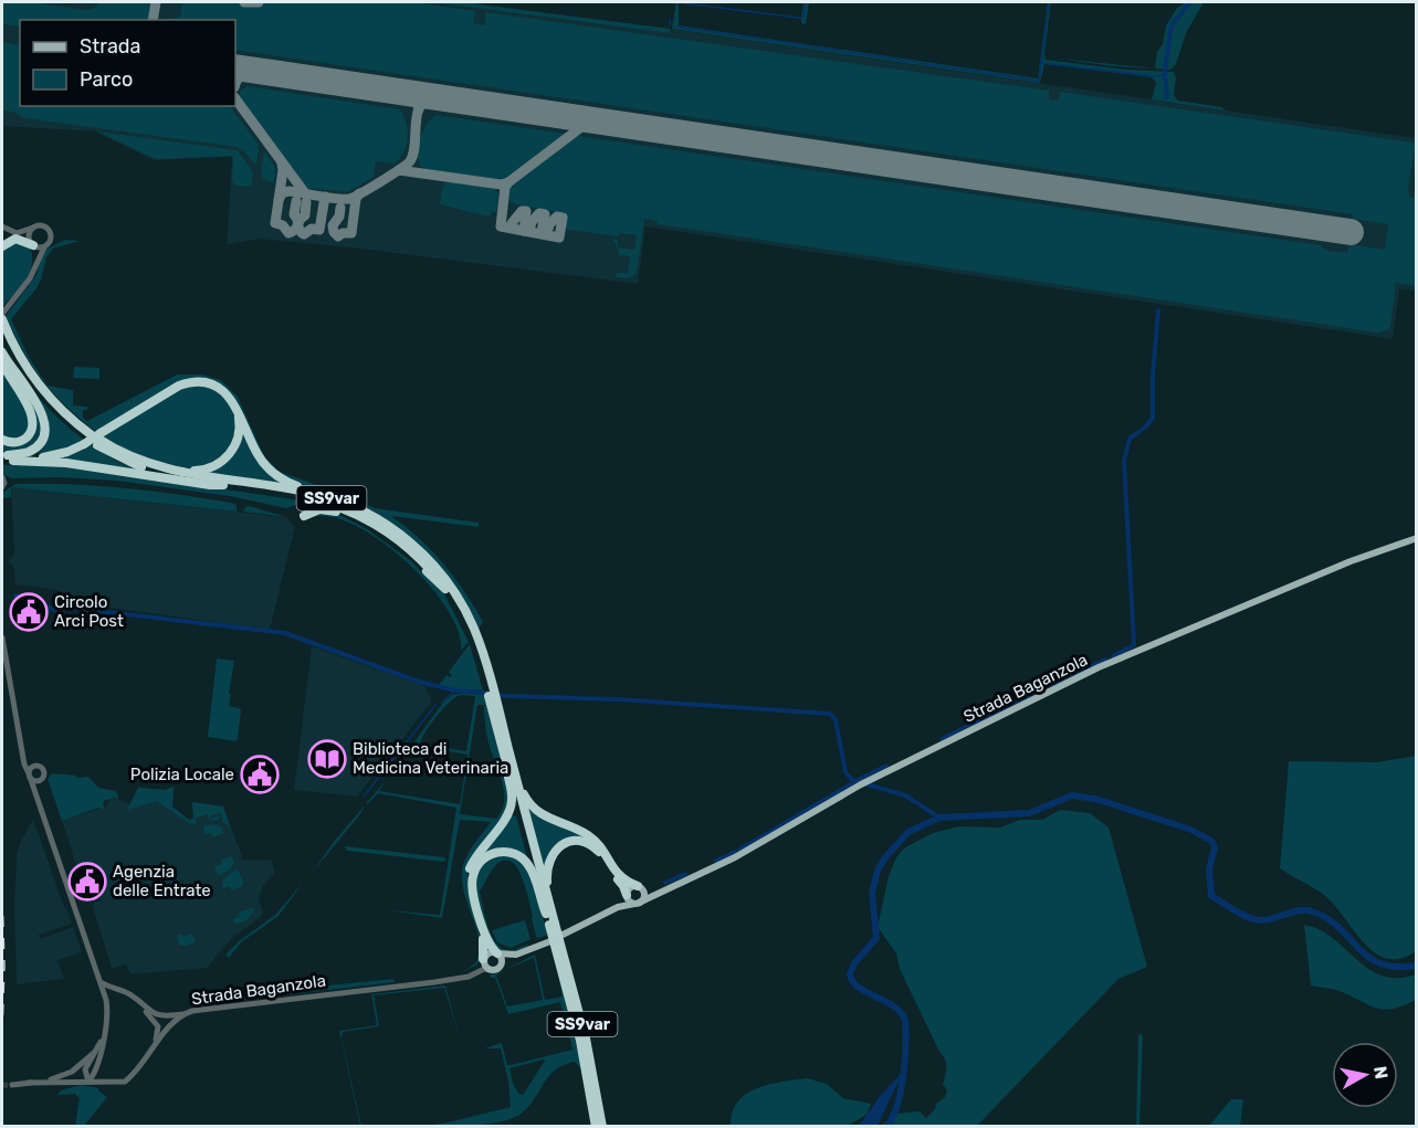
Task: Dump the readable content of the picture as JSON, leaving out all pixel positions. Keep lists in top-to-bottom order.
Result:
{
  "streets": {
    "highway": ["SS9var"],
    "main road": ["Strada Baganzola"]
  },
  "places": {
    "public building": ["Circolo Arci Post", "Polizia Locale", "Agenzia delle Entrate"],
    "library": ["Biblioteca di Medicina Veterinaria"]
  },
  "legend": ["Strada", "Parco"],
  "north": "right"
}
